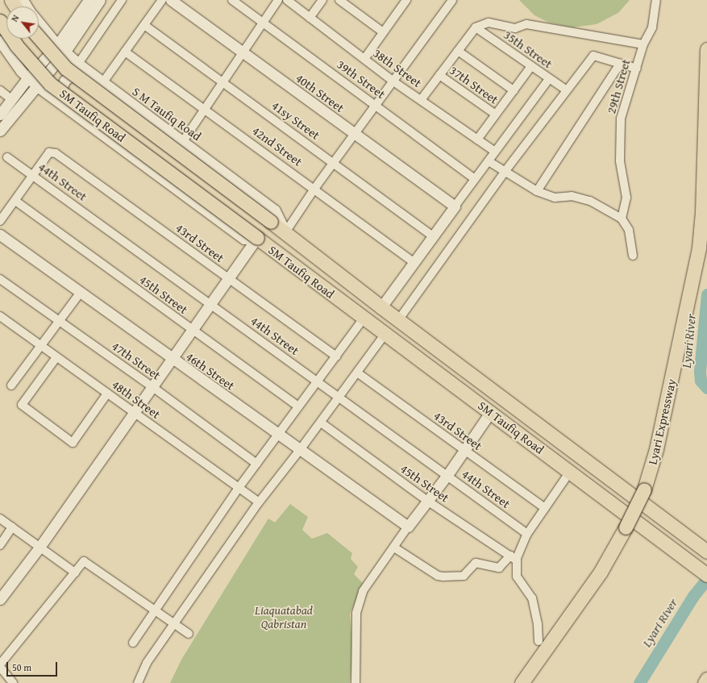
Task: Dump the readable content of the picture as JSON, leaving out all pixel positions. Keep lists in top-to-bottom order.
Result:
{
  "streets": {
    "highway": ["SM Taufiq Road", "Lyari Expressway"],
    "street": [
      "35th Street",
      "38th Street",
      "39th Street",
      "37th Street",
      "29th Street",
      "40th Street",
      "S M Taufiq Road",
      "41sy Street",
      "42nd Street",
      "44th Street",
      "43rd Street",
      "45th Street",
      "47th Street",
      "46th Street",
      "48th Street"
    ]
  },
  "crossings": [
    ["44th Street", "43rd Street"]
  ],
  "water": ["Lyari River"],
  "parks": ["Liaquatabad Qabristan"],
  "scale_bar": "50 m",
  "north": "top left"
}
